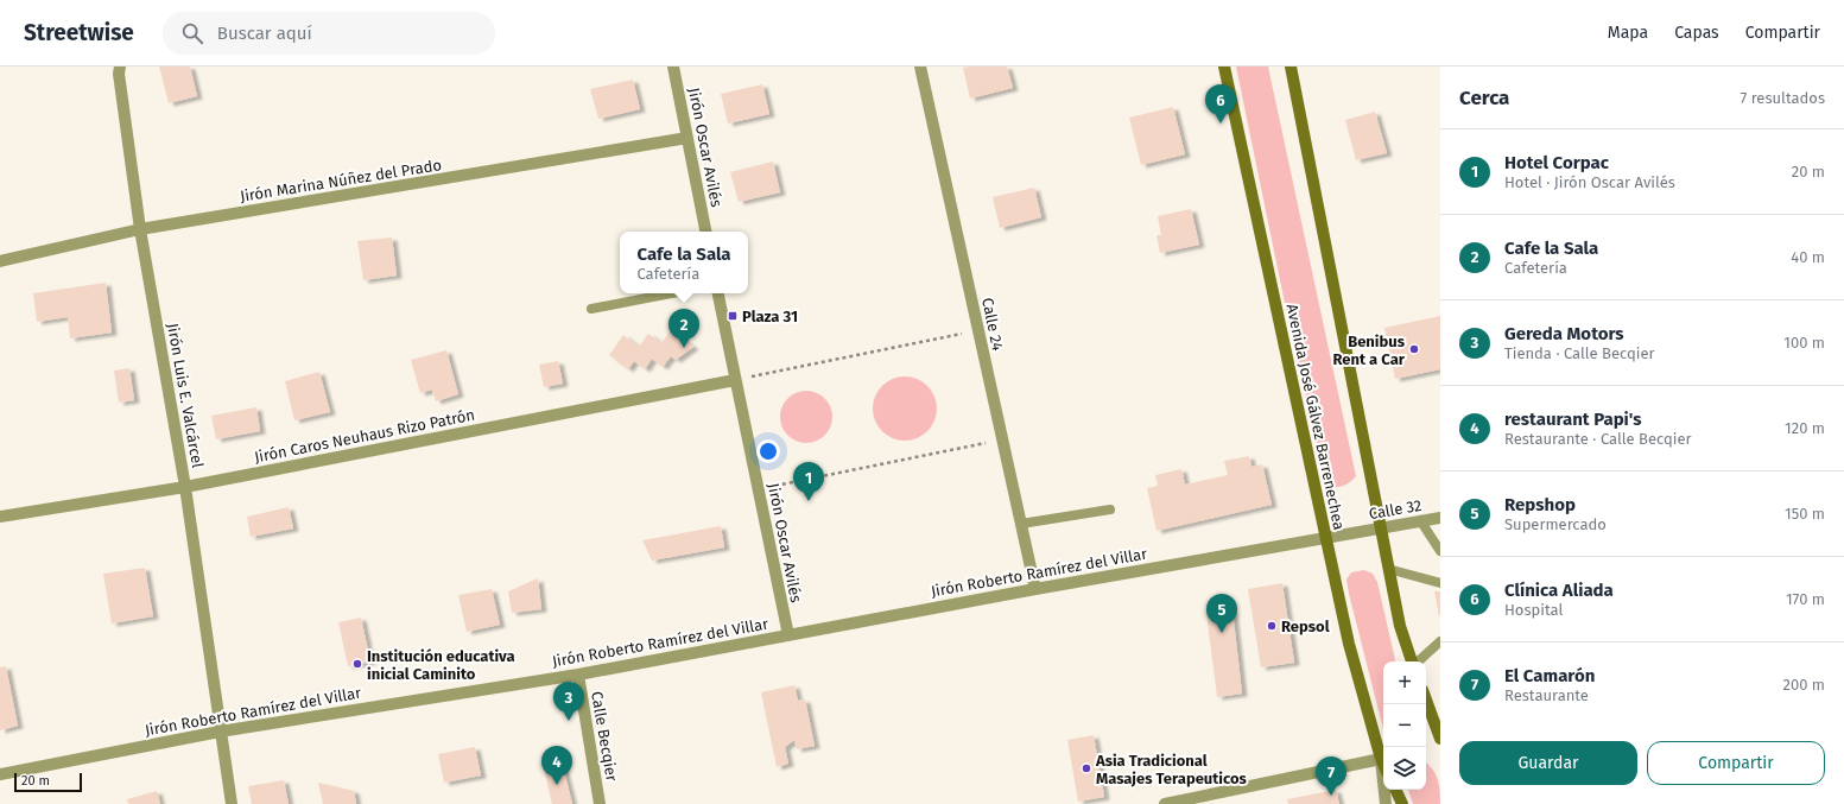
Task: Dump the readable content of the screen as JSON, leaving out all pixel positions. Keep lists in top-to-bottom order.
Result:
{
  "streets": {
    "main road": ["Avenida José Gálvez Barrenechea"],
    "street": [
      "Jirón Oscar Avilés",
      "Jirón Marina Núñez del Prado",
      "Calle 24",
      "Jirón Luis E. Valcárcel",
      "Jirón Caros Neuhaus Rizo Patrón",
      "Calle 32",
      "Jirón Roberto Ramírez del Villar",
      "Calle Becqier"
    ]
  },
  "crossings": [
    ["Jirón Oscar Avilés", "Jirón Marina Núñez del Prado"],
    ["Jirón Oscar Avilés", "Jirón Caros Neuhaus Rizo Patrón"],
    ["Jirón Oscar Avilés", "Jirón Roberto Ramírez del Villar"],
    ["Jirón Marina Núñez del Prado", "Jirón Luis E. Valcárcel"],
    ["Calle 24", "Jirón Roberto Ramírez del Villar"],
    ["Jirón Luis E. Valcárcel", "Jirón Caros Neuhaus Rizo Patrón"],
    ["Jirón Luis E. Valcárcel", "Jirón Roberto Ramírez del Villar"],
    ["Avenida José Gálvez Barrenechea", "Calle 32"],
    ["Avenida José Gálvez Barrenechea", "Jirón Roberto Ramírez del Villar"],
    ["Calle 32", "Jirón Roberto Ramírez del Villar"],
    ["Jirón Roberto Ramírez del Villar", "Calle Becqier"]
  ],
  "places": {
    "transit": ["Plaza 31"],
    "other": [
      "Benibus Rent a Car",
      "Repsol",
      "Institución educativa inicial Caminito",
      "Asia Tradicional Masajes Terapeuticos"
    ]
  },
  "scale_bar": "20 m",
  "page": {
    "header": "Streetwise",
    "search": "Buscar aquí",
    "nav": ["Mapa", "Capas", "Compartir"],
    "heading": ["Cerca", "7 resultados"],
    "pins": [
      "6",
      "2",
      "1",
      "5",
      "3",
      "4",
      "7"
    ],
    "list": [
      {
        "mark": "1",
        "name": "Hotel Corpac",
        "note": "Hotel · Jirón Oscar Avilés",
        "value": "20 m"
      },
      {
        "mark": "2",
        "name": "Cafe la Sala",
        "note": "Cafetería",
        "value": "40 m"
      },
      {
        "mark": "3",
        "name": "Gereda Motors",
        "note": "Tienda · Calle Becqier",
        "value": "100 m"
      },
      {
        "mark": "4",
        "name": "restaurant Papi's",
        "note": "Restaurante · Calle Becqier",
        "value": "120 m"
      },
      {
        "mark": "5",
        "name": "Repshop",
        "note": "Supermercado",
        "value": "150 m"
      },
      {
        "mark": "6",
        "name": "Clínica Aliada",
        "note": "Hospital",
        "value": "170 m"
      },
      {
        "mark": "7",
        "name": "El Camarón",
        "note": "Restaurante",
        "value": "200 m"
      }
    ],
    "popup": ["Cafe la Sala", "Cafetería"],
    "map_buttons": ["+", "−"],
    "buttons": ["Guardar", "Compartir"],
    "scale": "20 m"
  }
}
